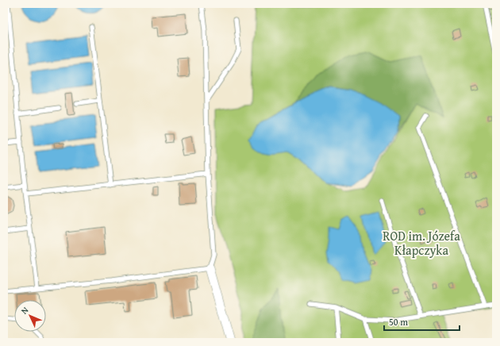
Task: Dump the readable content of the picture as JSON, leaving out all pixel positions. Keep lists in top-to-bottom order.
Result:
{
  "parks": ["ROD im. Józefa Kłapczyka"],
  "scale_bar": "50 m",
  "north": "top left"
}
